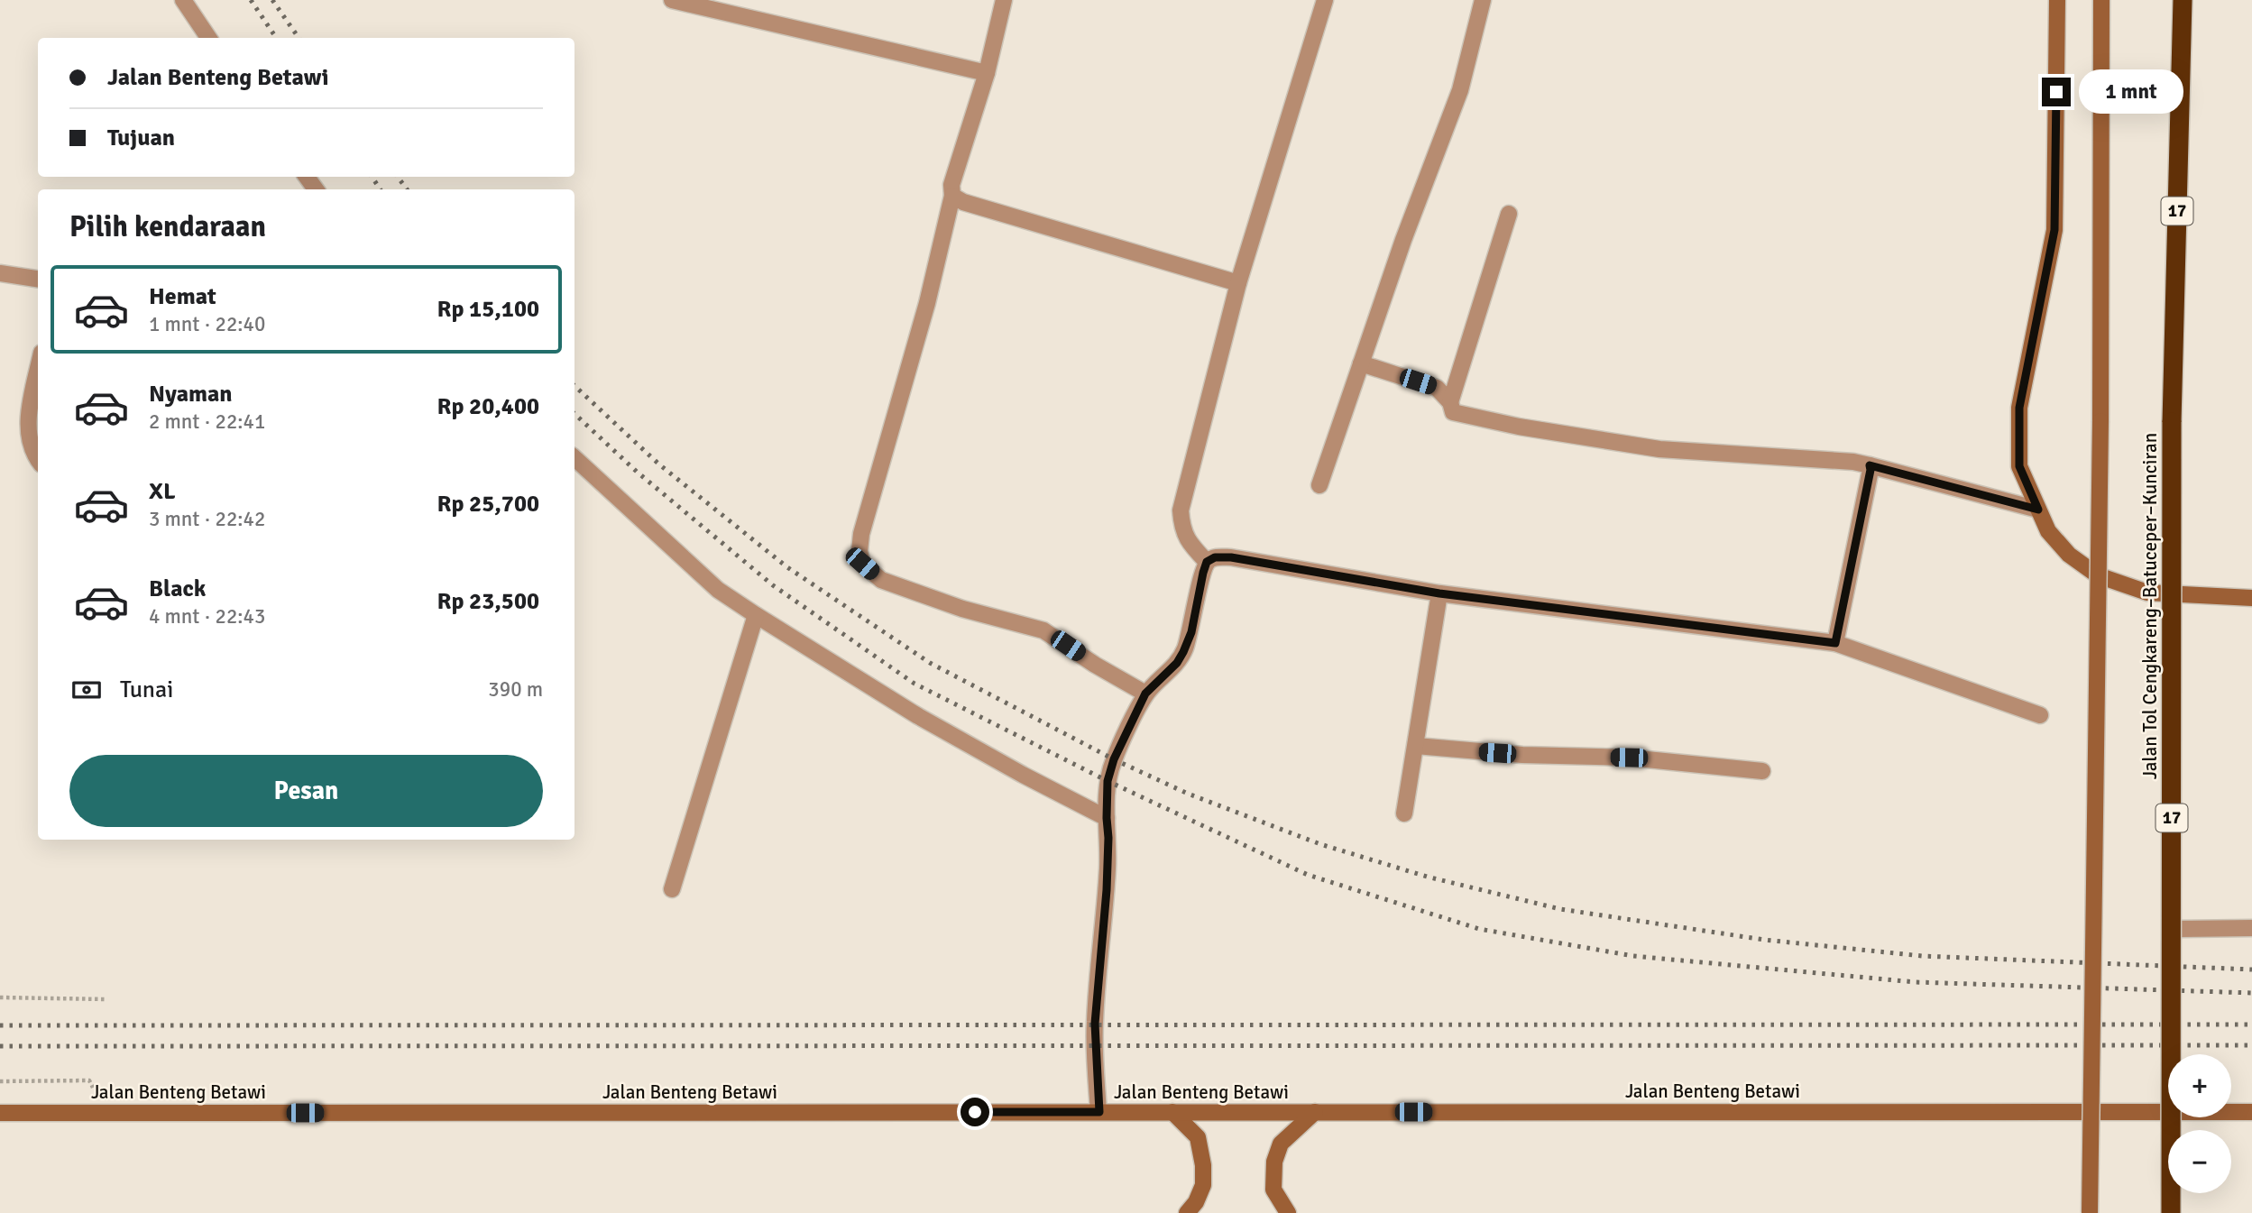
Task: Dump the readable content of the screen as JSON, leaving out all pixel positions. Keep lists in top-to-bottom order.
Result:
{
  "streets": {
    "highway": ["17", "Jalan Tol Cengkareng–Batuceper–Kunciran"],
    "main road": ["Jalan Benteng Betawi"]
  },
  "page": {
    "banner": ["Jalan Benteng Betawi", "Tujuan"],
    "bubble": "1 mnt",
    "heading": "Pilih kendaraan",
    "list": [
      {
        "name": "Hemat",
        "note": "1 mnt · 22:40",
        "value": "Rp 15,100"
      },
      {
        "name": "Nyaman",
        "note": "2 mnt · 22:41",
        "value": "Rp 20,400"
      },
      {
        "name": "XL",
        "note": "3 mnt · 22:42",
        "value": "Rp 25,700"
      },
      {
        "name": "Black",
        "note": "4 mnt · 22:43",
        "value": "Rp 23,500"
      }
    ],
    "pay": ["Tunai", "390 m"],
    "buttons": "Pesan",
    "map_buttons": ["+", "−"]
  }
}
